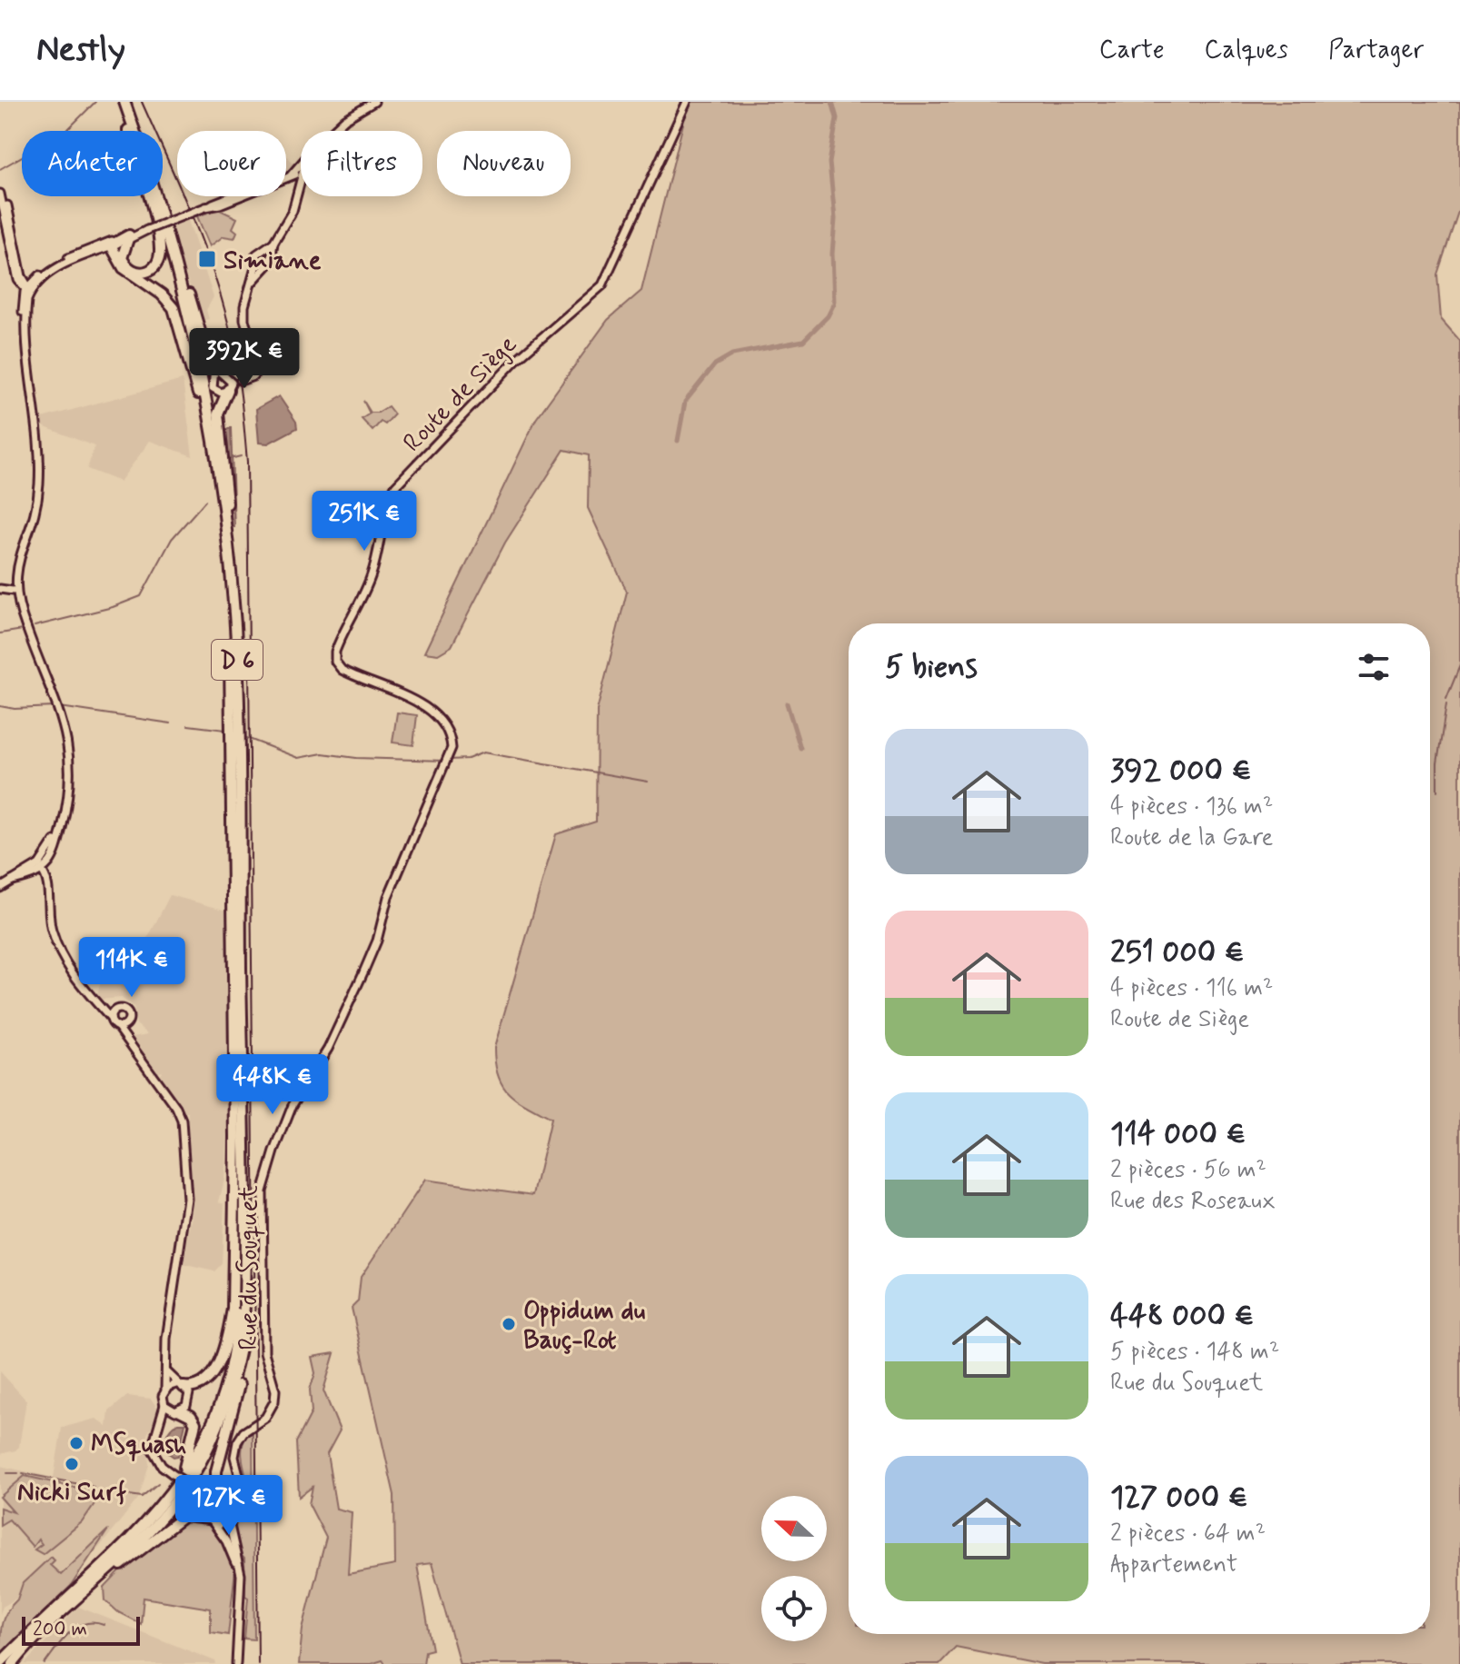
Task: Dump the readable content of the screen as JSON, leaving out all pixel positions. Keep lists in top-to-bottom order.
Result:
{
  "streets": {
    "highway": ["D 6"],
    "main road": ["Route de Siège", "Rue du Souquet"]
  },
  "crossings": [
    ["Route de Siège", "Rue du Souquet"]
  ],
  "places": {
    "transit": ["Simiane"],
    "other": ["Oppidum du Bauç-Rot", "MSquash", "Nicki Surf"]
  },
  "scale_bar": "200 m",
  "north": "left",
  "page": {
    "header": "Nestly",
    "nav": ["Carte", "Calques", "Partager"],
    "chip": [
      "Acheter",
      "Louer",
      "Filtres",
      "Nouveau"
    ],
    "price": [
      "392K €",
      "251K €",
      "114K €",
      "448K €",
      "127K €"
    ],
    "heading": "5 biens",
    "list": [
      {
        "name": "392 000 €",
        "note": "4 pièces · 136 m² · Route de la Gare"
      },
      {
        "name": "251 000 €",
        "note": "4 pièces · 116 m² · Route de Siège"
      },
      {
        "name": "114 000 €",
        "note": "2 pièces · 56 m² · Rue des Roseaux"
      },
      {
        "name": "448 000 €",
        "note": "5 pièces · 148 m² · Rue du Souquet"
      },
      {
        "name": "127 000 €",
        "note": "2 pièces · 64 m² · Appartement"
      }
    ],
    "scale": "200 m"
  }
}
